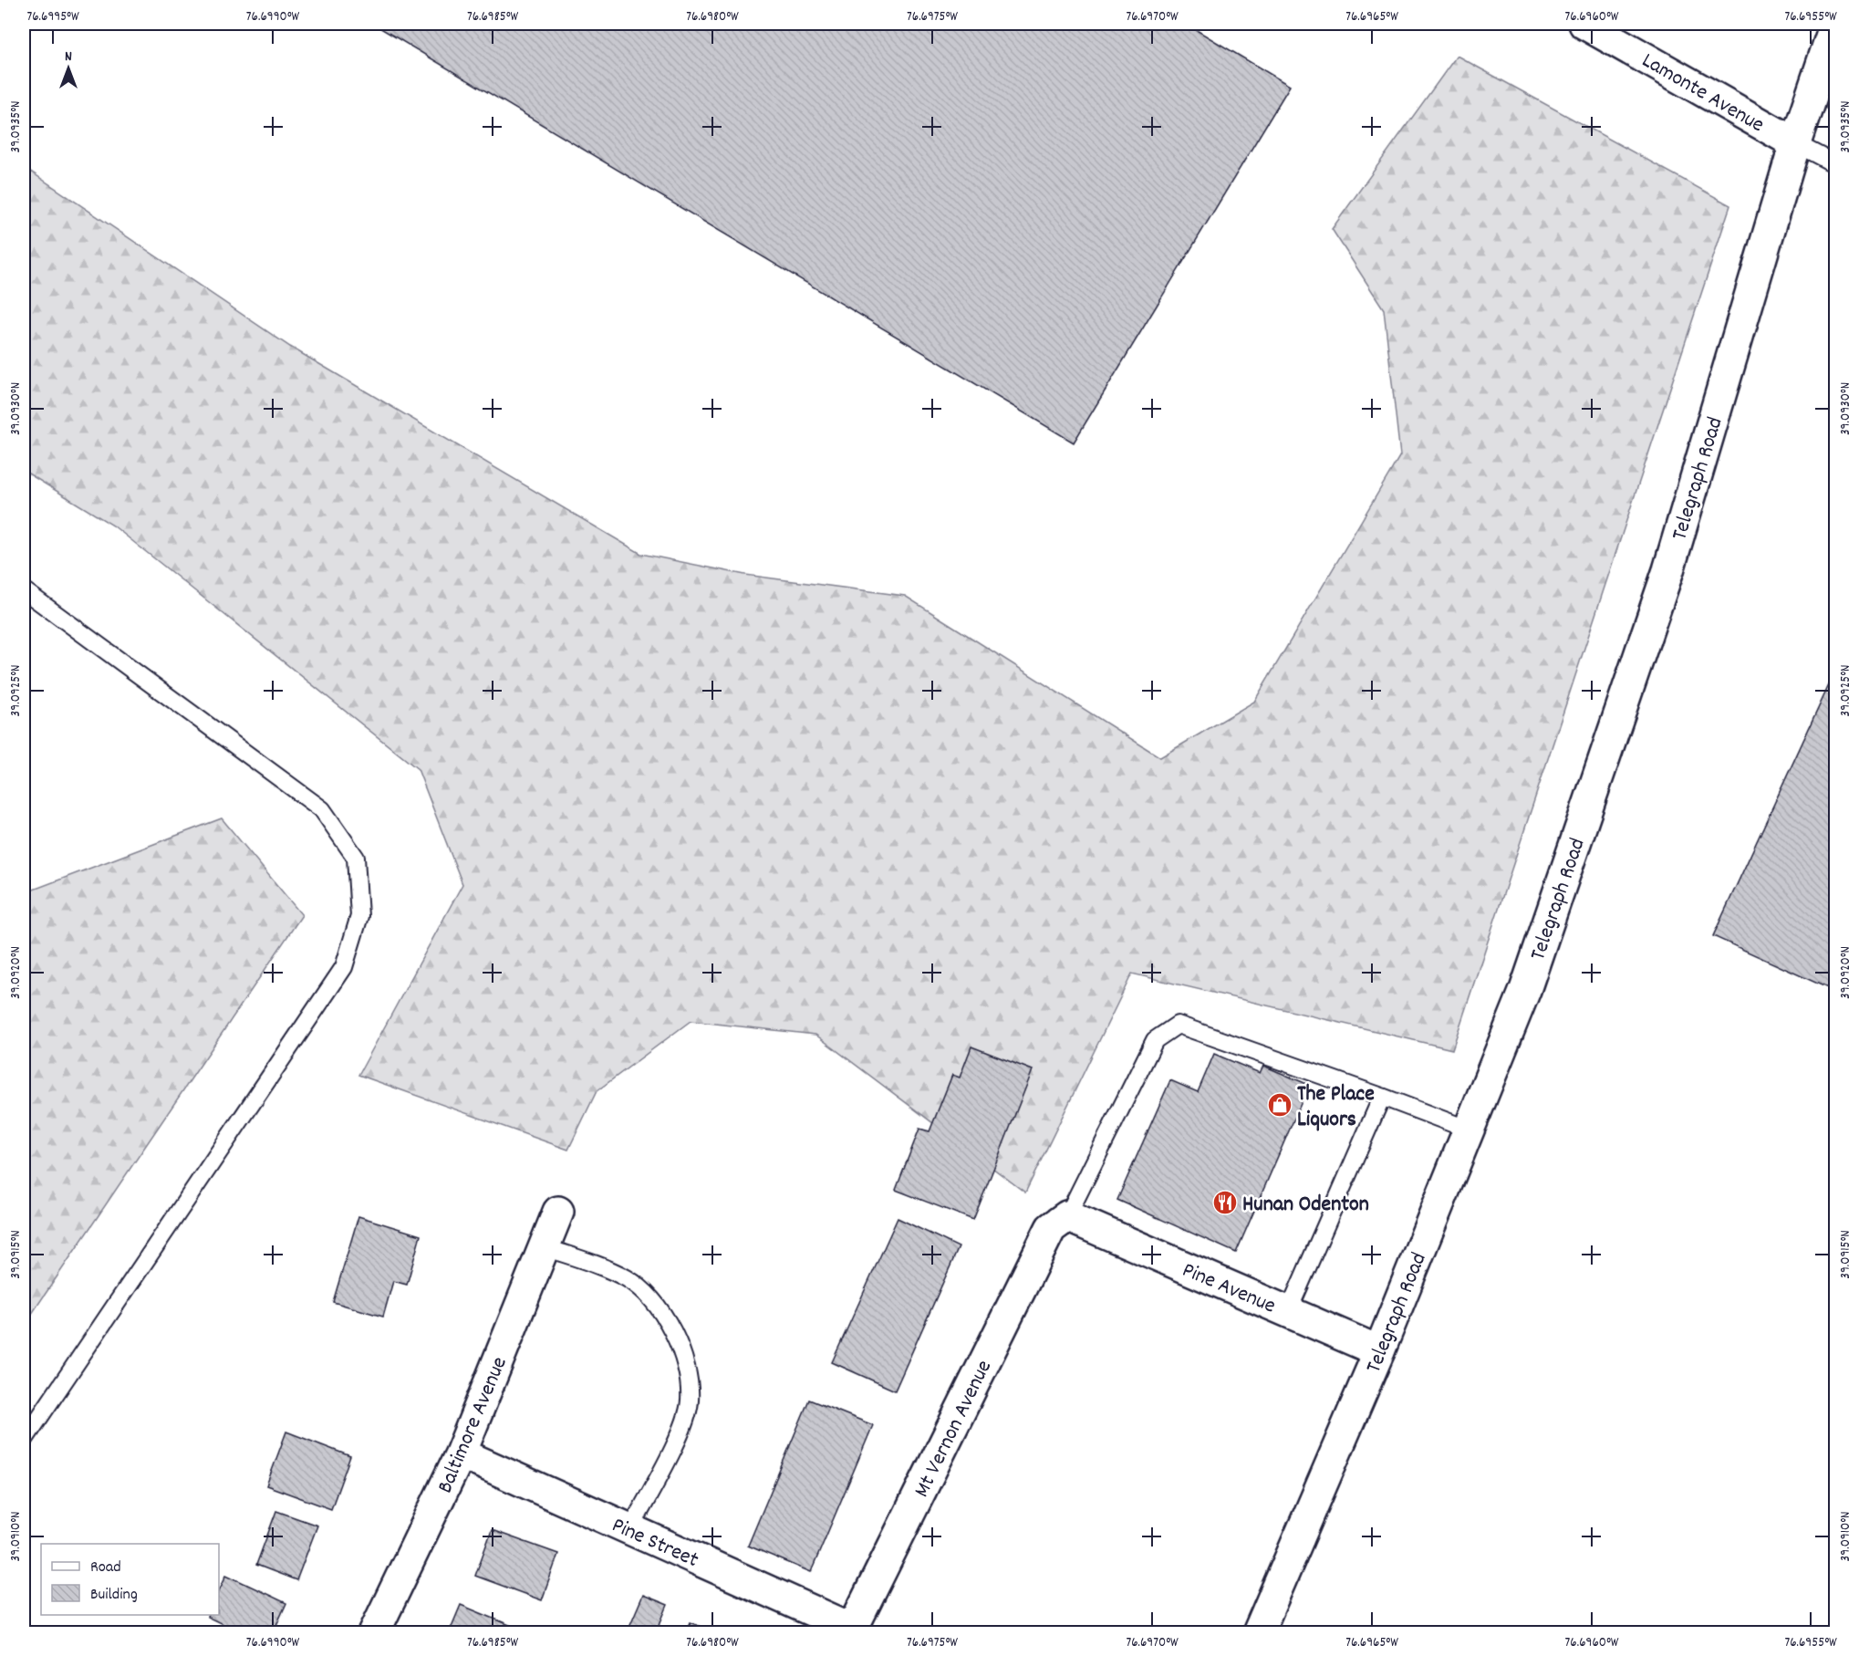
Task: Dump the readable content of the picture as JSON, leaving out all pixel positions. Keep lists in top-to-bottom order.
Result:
{
  "streets": {
    "street": [
      "Lamonte Avenue",
      "Telegraph Road",
      "Pine Avenue",
      "Baltimore Avenue",
      "Mt Vernon Avenue",
      "Pine Street"
    ]
  },
  "crossings": [
    ["Lamonte Avenue", "Telegraph Road"],
    ["Telegraph Road", "Pine Avenue"],
    ["Pine Avenue", "Mt Vernon Avenue"],
    ["Baltimore Avenue", "Pine Street"],
    ["Mt Vernon Avenue", "Pine Street"]
  ],
  "places": {
    "shop": ["The Place Liquors"],
    "restaurant": ["Hunan Odenton"]
  },
  "legend": ["Road", "Building"],
  "north": "top",
  "coordinates": [
    "76.6995°W",
    "76.6990°W",
    "76.6985°W",
    "76.6980°W",
    "76.6975°W",
    "76.6970°W",
    "76.6965°W",
    "76.6960°W",
    "76.6955°W",
    "39.0935°N",
    "39.0930°N",
    "39.0925°N",
    "39.0920°N",
    "39.0915°N",
    "39.0910°N"
  ]
}
